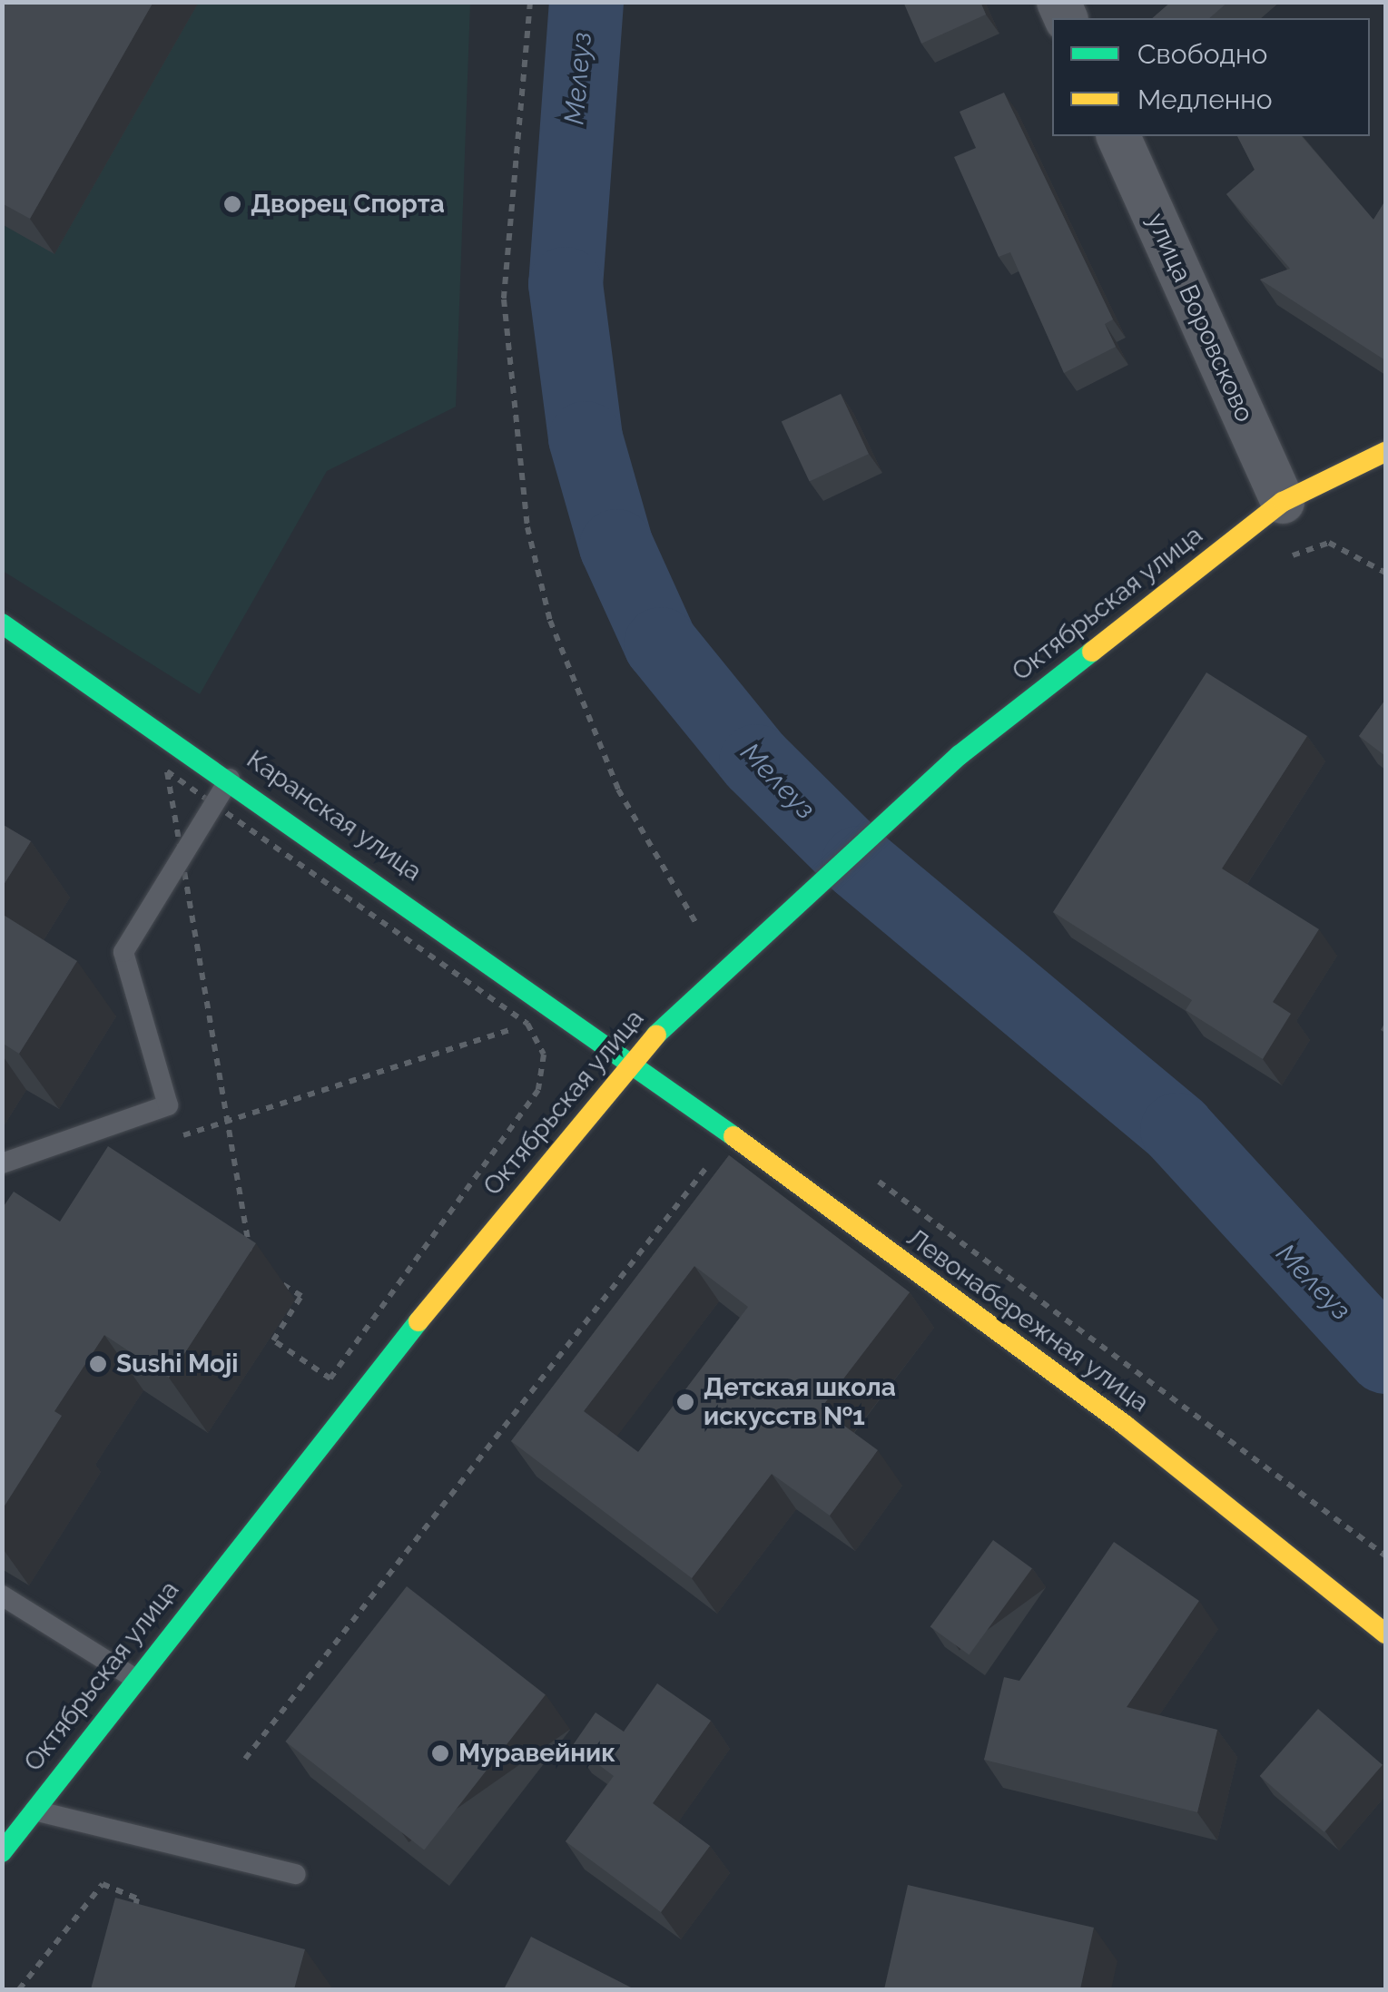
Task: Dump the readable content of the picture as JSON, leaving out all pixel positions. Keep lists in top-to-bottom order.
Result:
{
  "streets": {
    "street": [
      "улица Воровсково",
      "Октябрьская улица",
      "Каранская улица",
      "Левонабережная улица"
    ]
  },
  "crossings": [
    ["улица Воровсково", "Октябрьская улица"],
    ["Октябрьская улица", "Каранская улица"],
    ["Октябрьская улица", "Левонабережная улица"],
    ["Каранская улица", "Левонабережная улица"]
  ],
  "water": ["Мелеуз"],
  "places": [
    "Дворец Спорта",
    "Sushi Moji",
    "Детская школа искусств №1",
    "Муравейник"
  ],
  "legend": ["Свободно", "Медленно"]
}
